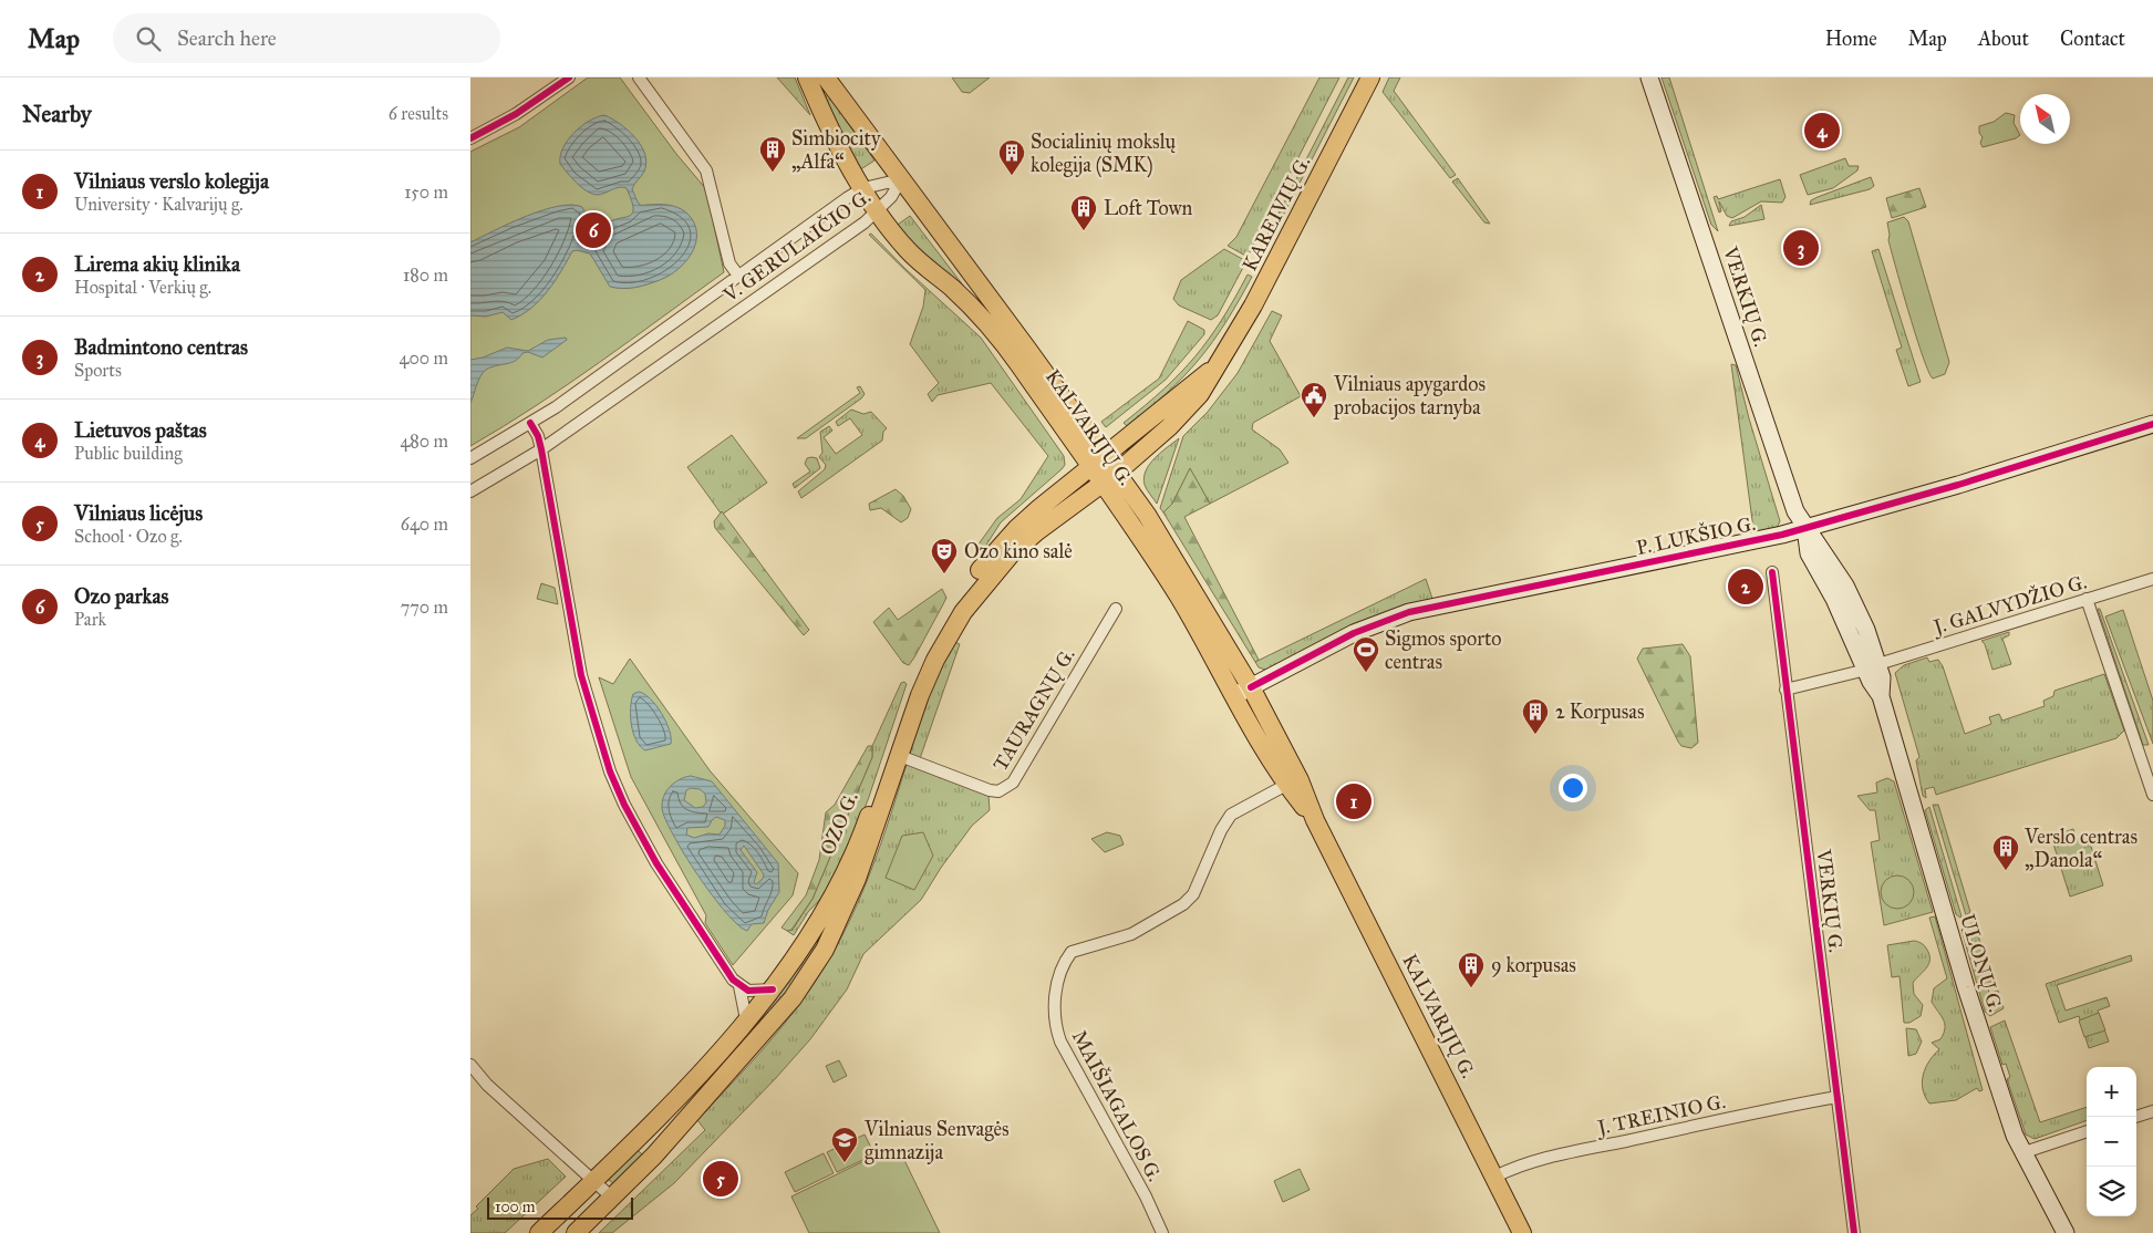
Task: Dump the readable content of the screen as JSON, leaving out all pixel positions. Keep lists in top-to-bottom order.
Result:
{
  "streets": {
    "main road": [
      "KAREIVIŲ G.",
      "VERKIŲ G.",
      "KALVARIJŲ G.",
      "P. LUKŠIO G.",
      "OZO G.",
      "ULONŲ G."
    ],
    "street": [
      "V. GERULAIČIO G.",
      "J. GALVYDŽIO G.",
      "TAURAGNŲ G.",
      "MAIŠIAGALOS G.",
      "J. TREINIO G."
    ]
  },
  "crossings": [
    ["KAREIVIŲ G.", "KALVARIJŲ G."],
    ["KAREIVIŲ G.", "OZO G."],
    ["V. GERULAIČIO G.", "KALVARIJŲ G."],
    ["VERKIŲ G.", "P. LUKŠIO G."],
    ["VERKIŲ G.", "J. GALVYDŽIO G."],
    ["VERKIŲ G.", "ULONŲ G."],
    ["VERKIŲ G.", "J. TREINIO G."],
    ["KALVARIJŲ G.", "P. LUKŠIO G."],
    ["KALVARIJŲ G.", "OZO G."],
    ["KALVARIJŲ G.", "MAIŠIAGALOS G."],
    ["KALVARIJŲ G.", "J. TREINIO G."],
    ["P. LUKŠIO G.", "ULONŲ G."],
    ["J. GALVYDŽIO G.", "ULONŲ G."],
    ["TAURAGNŲ G.", "OZO G."]
  ],
  "places": {
    "building": [
      "Simbiocity „Alfa“",
      "Socialinių mokslų kolegija (SMK)",
      "Loft Town",
      "2 Korpusas",
      "Verslo centras „Danola“",
      "9 korpusas"
    ],
    "public building": ["Vilniaus apygardos probacijos tarnyba"],
    "theatre": ["Ozo kino salė"],
    "sports": ["Sigmos sporto centras"],
    "school or university": ["Vilniaus Senvagės gimnazija"]
  },
  "scale_bar": "100 m",
  "north": "top left",
  "page": {
    "header": "Map",
    "search": "Search here",
    "nav": [
      "Home",
      "Map",
      "About",
      "Contact"
    ],
    "heading": ["Nearby", "6 results"],
    "pins": [
      "4",
      "6",
      "3",
      "2",
      "1",
      "5"
    ],
    "list": [
      {
        "mark": "1",
        "name": "Vilniaus verslo kolegija",
        "note": "University · Kalvarijų g.",
        "value": "150 m"
      },
      {
        "mark": "2",
        "name": "Lirema akių klinika",
        "note": "Hospital · Verkių g.",
        "value": "180 m"
      },
      {
        "mark": "3",
        "name": "Badmintono centras",
        "note": "Sports",
        "value": "400 m"
      },
      {
        "mark": "4",
        "name": "Lietuvos paštas",
        "note": "Public building",
        "value": "480 m"
      },
      {
        "mark": "5",
        "name": "Vilniaus licėjus",
        "note": "School · Ozo g.",
        "value": "640 m"
      },
      {
        "mark": "6",
        "name": "Ozo parkas",
        "note": "Park",
        "value": "770 m"
      }
    ],
    "map_buttons": ["+", "−"],
    "scale": "100 m"
  }
}
